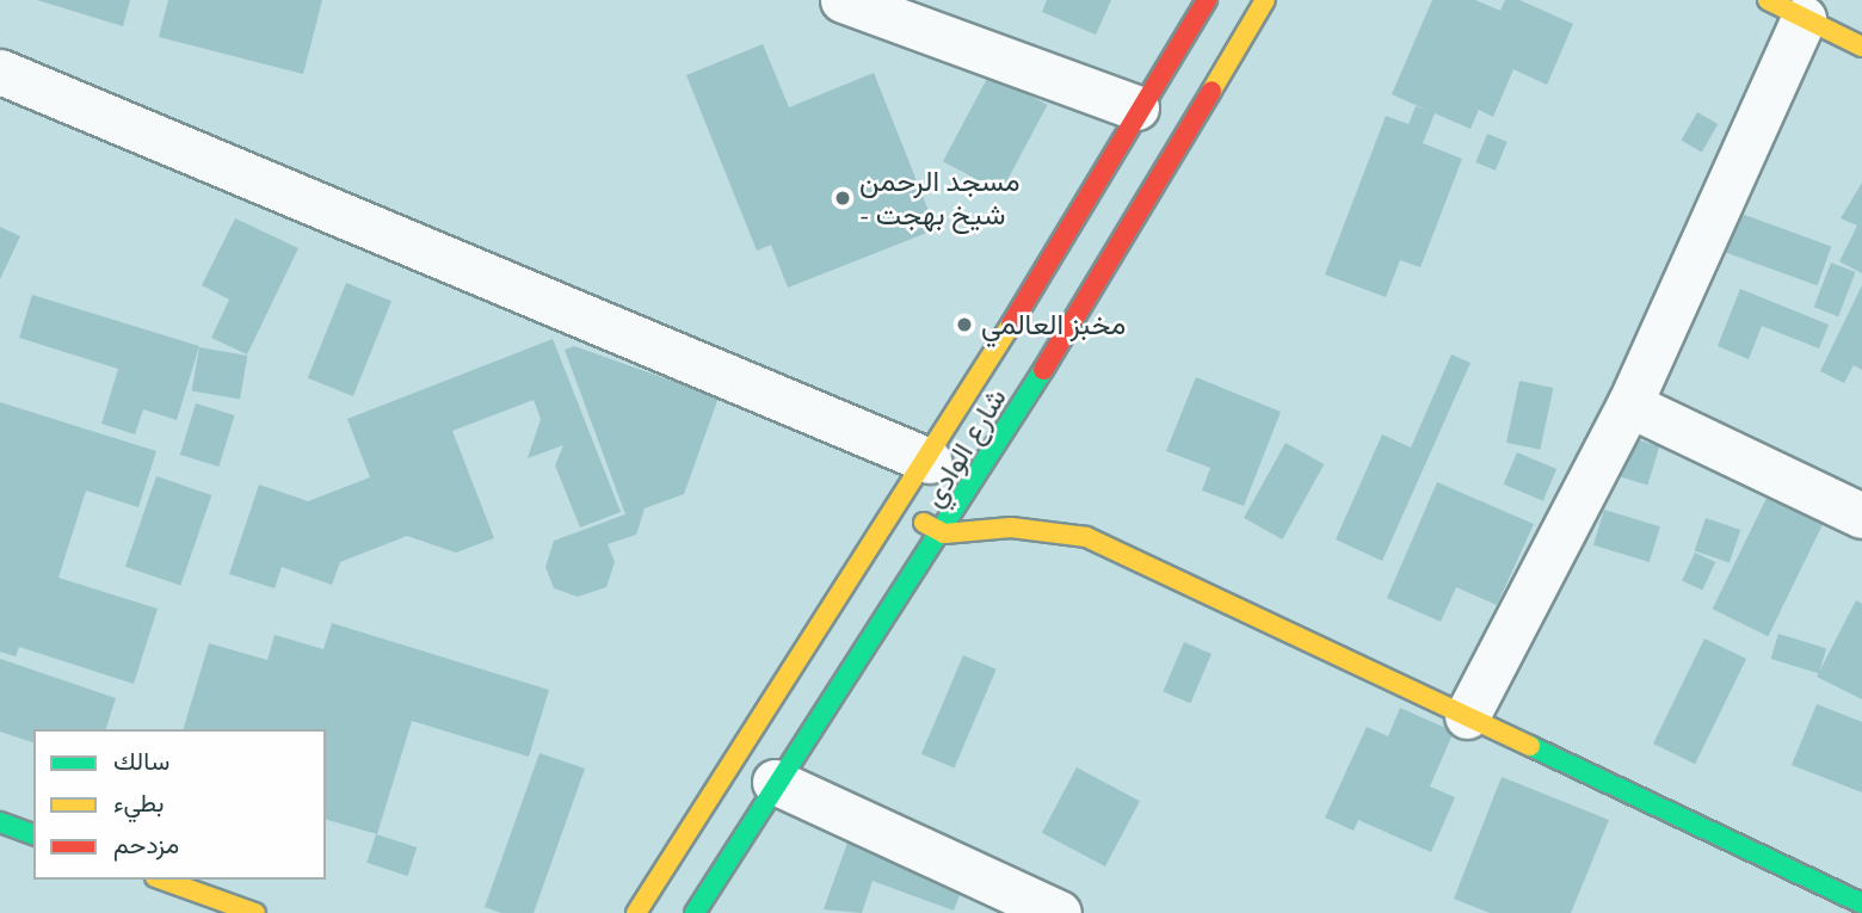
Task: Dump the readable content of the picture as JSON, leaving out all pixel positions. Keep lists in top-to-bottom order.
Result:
{
  "streets": {
    "main road": ["شارع الوادي"]
  },
  "places": ["مسجد الرحمن - شيخ بهجت", "مخبز العالمي"],
  "legend": ["سالك", "بطيء", "مزدحم"]
}
